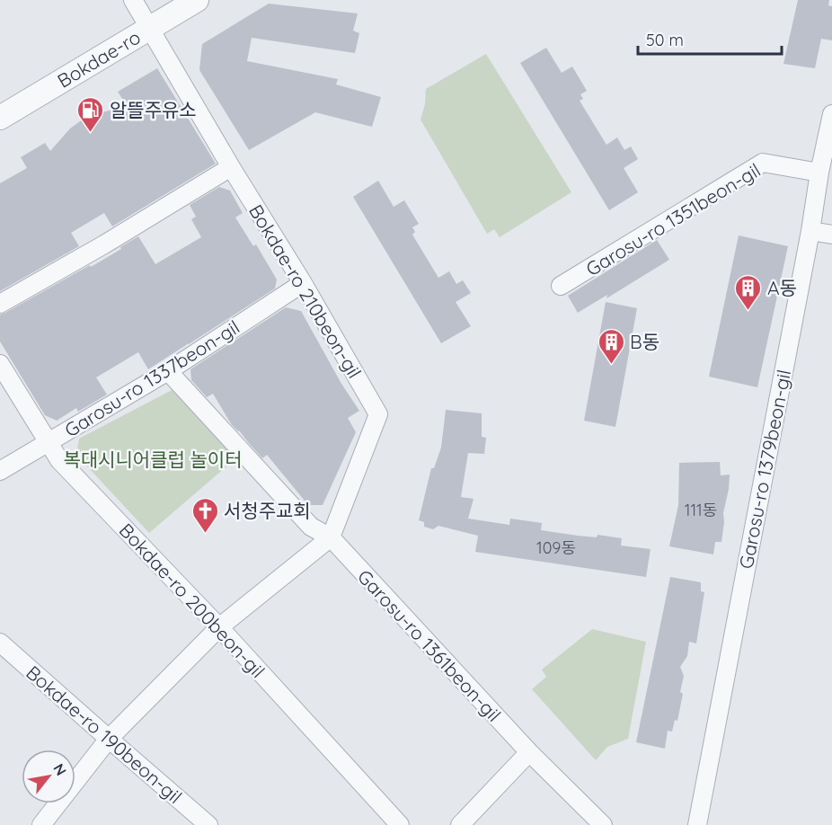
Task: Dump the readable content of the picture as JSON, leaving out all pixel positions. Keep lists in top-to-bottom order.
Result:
{
  "streets": {
    "street": [
      "Bokdae-ro",
      "Garosu-ro 1351beon-gil",
      "Bokdae-ro 210beon-gil",
      "Garosu-ro 1337beon-gil",
      "Garosu-ro 1379beon-gil",
      "Bokdae-ro 200beon-gil",
      "Garosu-ro 1361beon-gil",
      "Bokdae-ro 190beon-gil"
    ]
  },
  "crossings": [
    ["Bokdae-ro", "Bokdae-ro 210beon-gil"],
    ["Garosu-ro 1351beon-gil", "Garosu-ro 1379beon-gil"],
    ["Bokdae-ro 210beon-gil", "Garosu-ro 1337beon-gil"],
    ["Bokdae-ro 210beon-gil", "Garosu-ro 1361beon-gil"],
    ["Garosu-ro 1337beon-gil", "Bokdae-ro 200beon-gil"]
  ],
  "parks": ["복대시니어클럽 놀이터"],
  "places": {
    "fuel station": ["알뜰주유소"],
    "building": ["A동", "B동"],
    "church": ["서청주교회"]
  },
  "house_numbers": ["111동", "109동"],
  "scale_bar": "50 m",
  "north": "top right"
}
